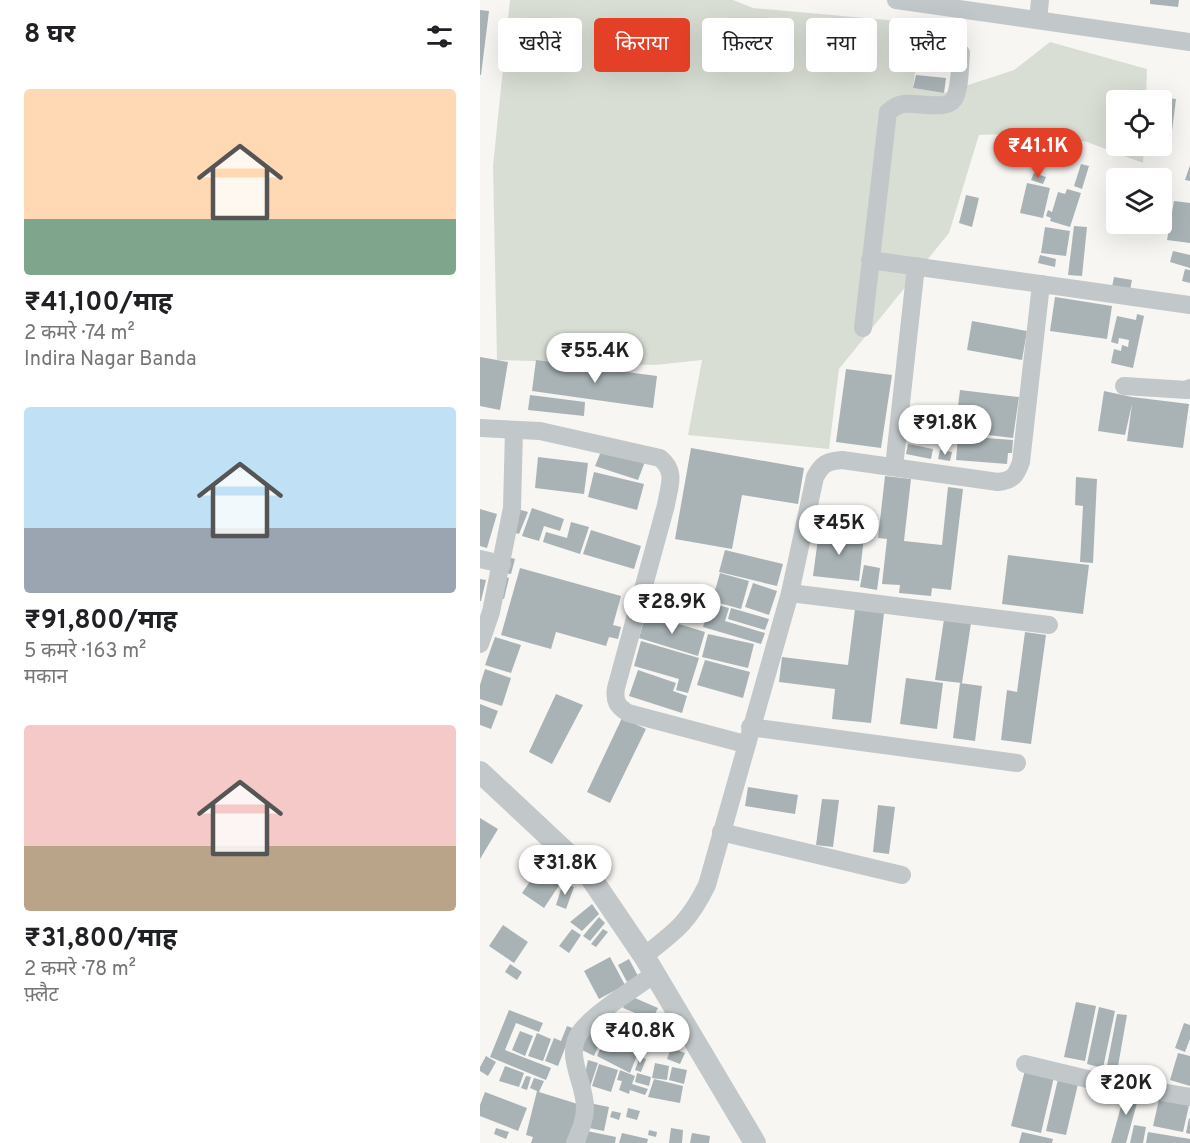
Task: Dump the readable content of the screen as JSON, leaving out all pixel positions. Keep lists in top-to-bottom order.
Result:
{
  "page": {
    "heading": "8 घर",
    "chip": [
      "खरीदें",
      "किराया",
      "फ़िल्टर",
      "नया",
      "फ़्लैट"
    ],
    "list": [
      {
        "name": "₹41,100/माह",
        "note": "2 कमरे · 74 m² · Indira Nagar Banda"
      },
      {
        "name": "₹91,800/माह",
        "note": "5 कमरे · 163 m² · मकान"
      },
      {
        "name": "₹31,800/माह",
        "note": "2 कमरे · 78 m² · फ़्लैट"
      }
    ],
    "price": [
      "₹41.1K",
      "₹55.4K",
      "₹91.8K",
      "₹45K",
      "₹28.9K",
      "₹31.8K",
      "₹40.8K",
      "₹20K"
    ]
  }
}
